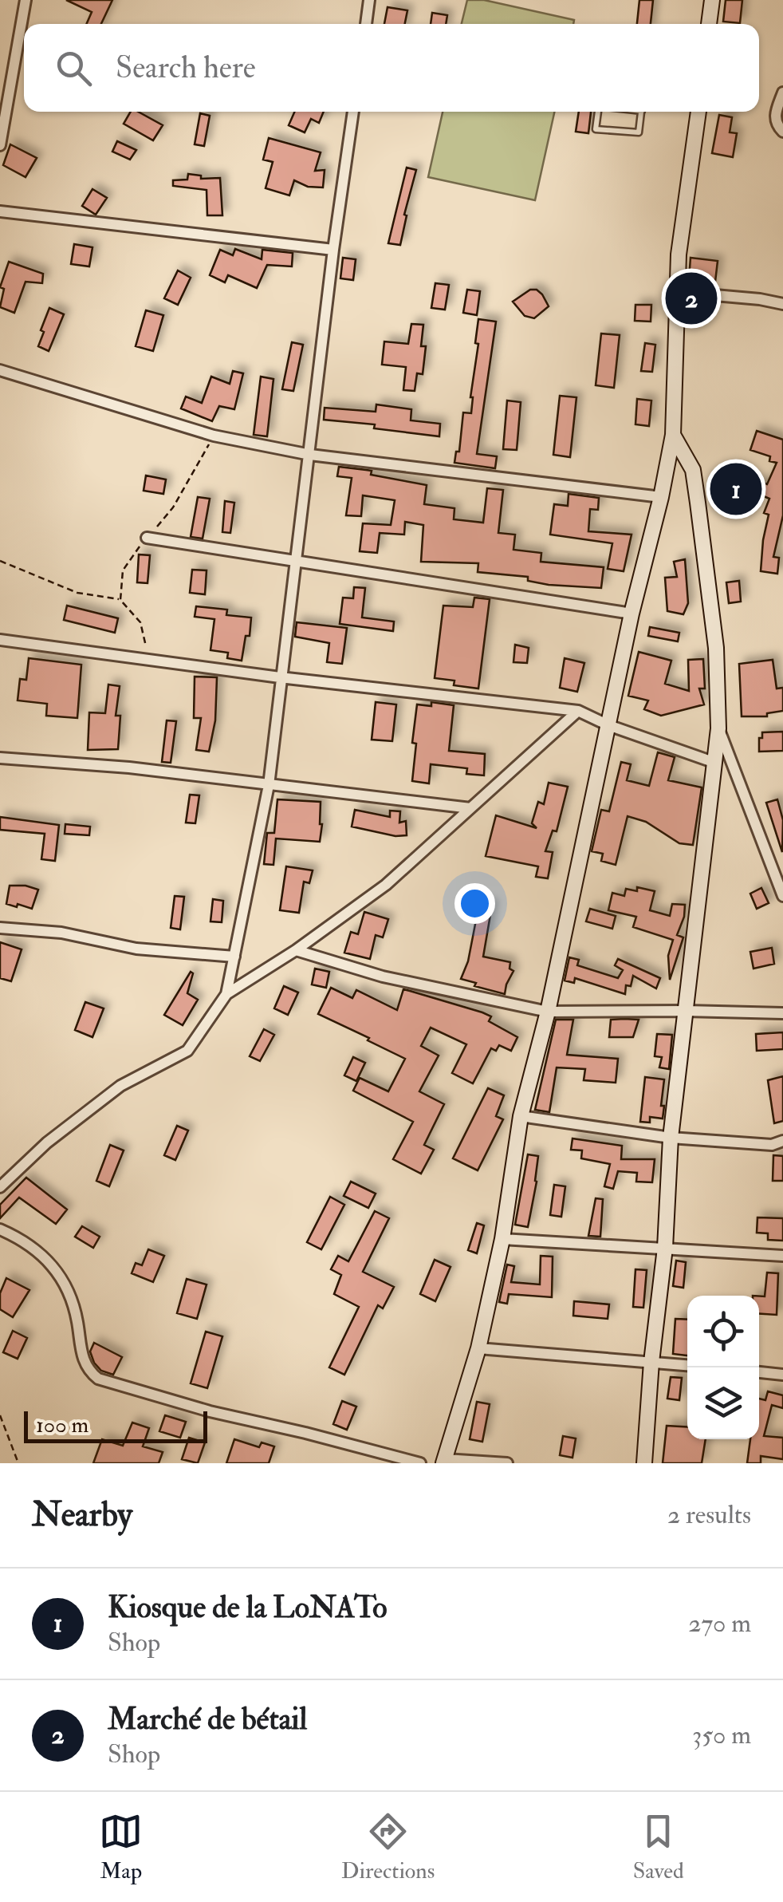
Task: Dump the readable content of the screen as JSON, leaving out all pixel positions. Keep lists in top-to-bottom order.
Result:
{
  "scale_bar": "100 m",
  "page": {
    "search": "Search here",
    "pins": ["2", "1"],
    "scale": "100 m",
    "heading": ["Nearby", "2 results"],
    "list": [
      {
        "mark": "1",
        "name": "Kiosque de la LoNATo",
        "note": "Shop",
        "value": "270 m"
      },
      {
        "mark": "2",
        "name": "Marché de bétail",
        "note": "Shop",
        "value": "350 m"
      }
    ],
    "nav": ["Map", "Directions", "Saved"]
  }
}
